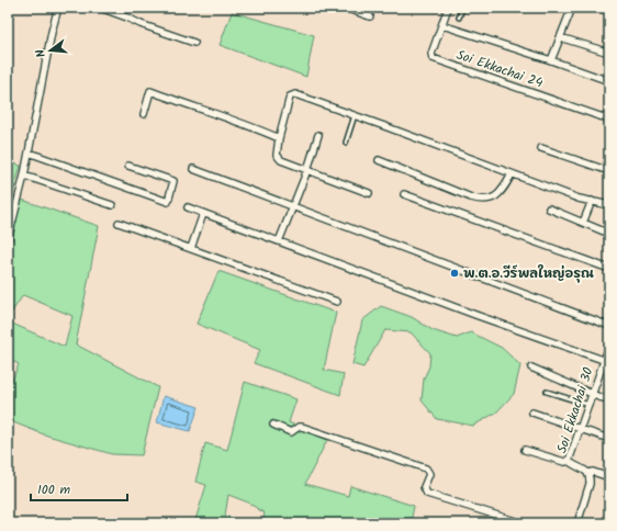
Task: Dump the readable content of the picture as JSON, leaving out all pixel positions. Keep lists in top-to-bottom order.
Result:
{
  "streets": {
    "street": ["Soi Ekkachai 24", "Soi Ekkachai 30"]
  },
  "places": ["พ.ต.อ.วีร์พลใหญ่อรุณ"],
  "scale_bar": "100 m",
  "north": "left"
}
